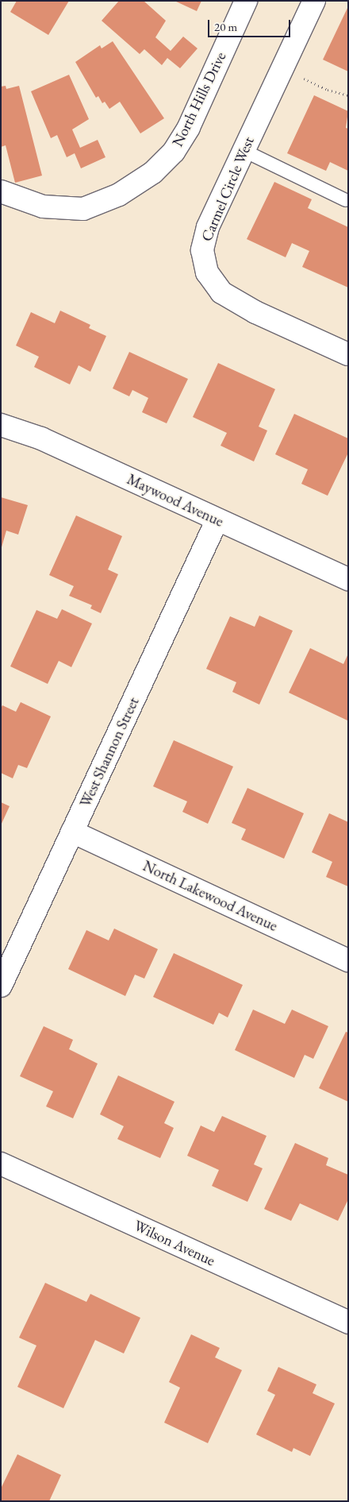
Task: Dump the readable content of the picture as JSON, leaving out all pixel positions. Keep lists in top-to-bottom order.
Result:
{
  "streets": {
    "street": [
      "North Hills Drive",
      "Carmel Circle West",
      "Maywood Avenue",
      "West Shannon Street",
      "North Lakewood Avenue",
      "Wilson Avenue"
    ]
  },
  "crossings": [
    ["Maywood Avenue", "West Shannon Street"],
    ["West Shannon Street", "North Lakewood Avenue"]
  ],
  "scale_bar": "20 m"
}
